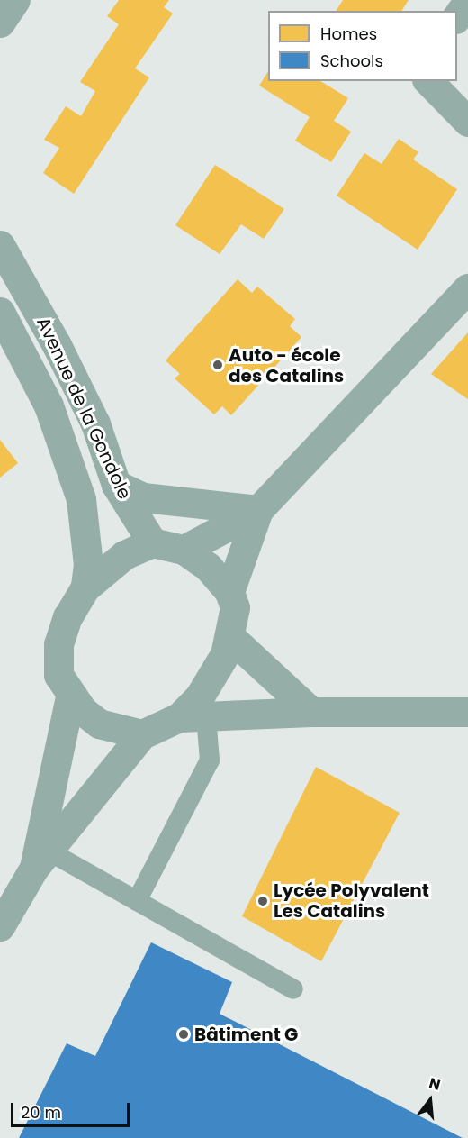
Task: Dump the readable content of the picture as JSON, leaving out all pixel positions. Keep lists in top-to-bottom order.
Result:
{
  "streets": {
    "street": ["Avenue de la Gondole"]
  },
  "places": ["Auto - école des Catalins", "Lycée Polyvalent Les Catalins", "Bâtiment G"],
  "legend": ["Homes", "Schools"],
  "scale_bar": "20 m",
  "north": "top"
}
